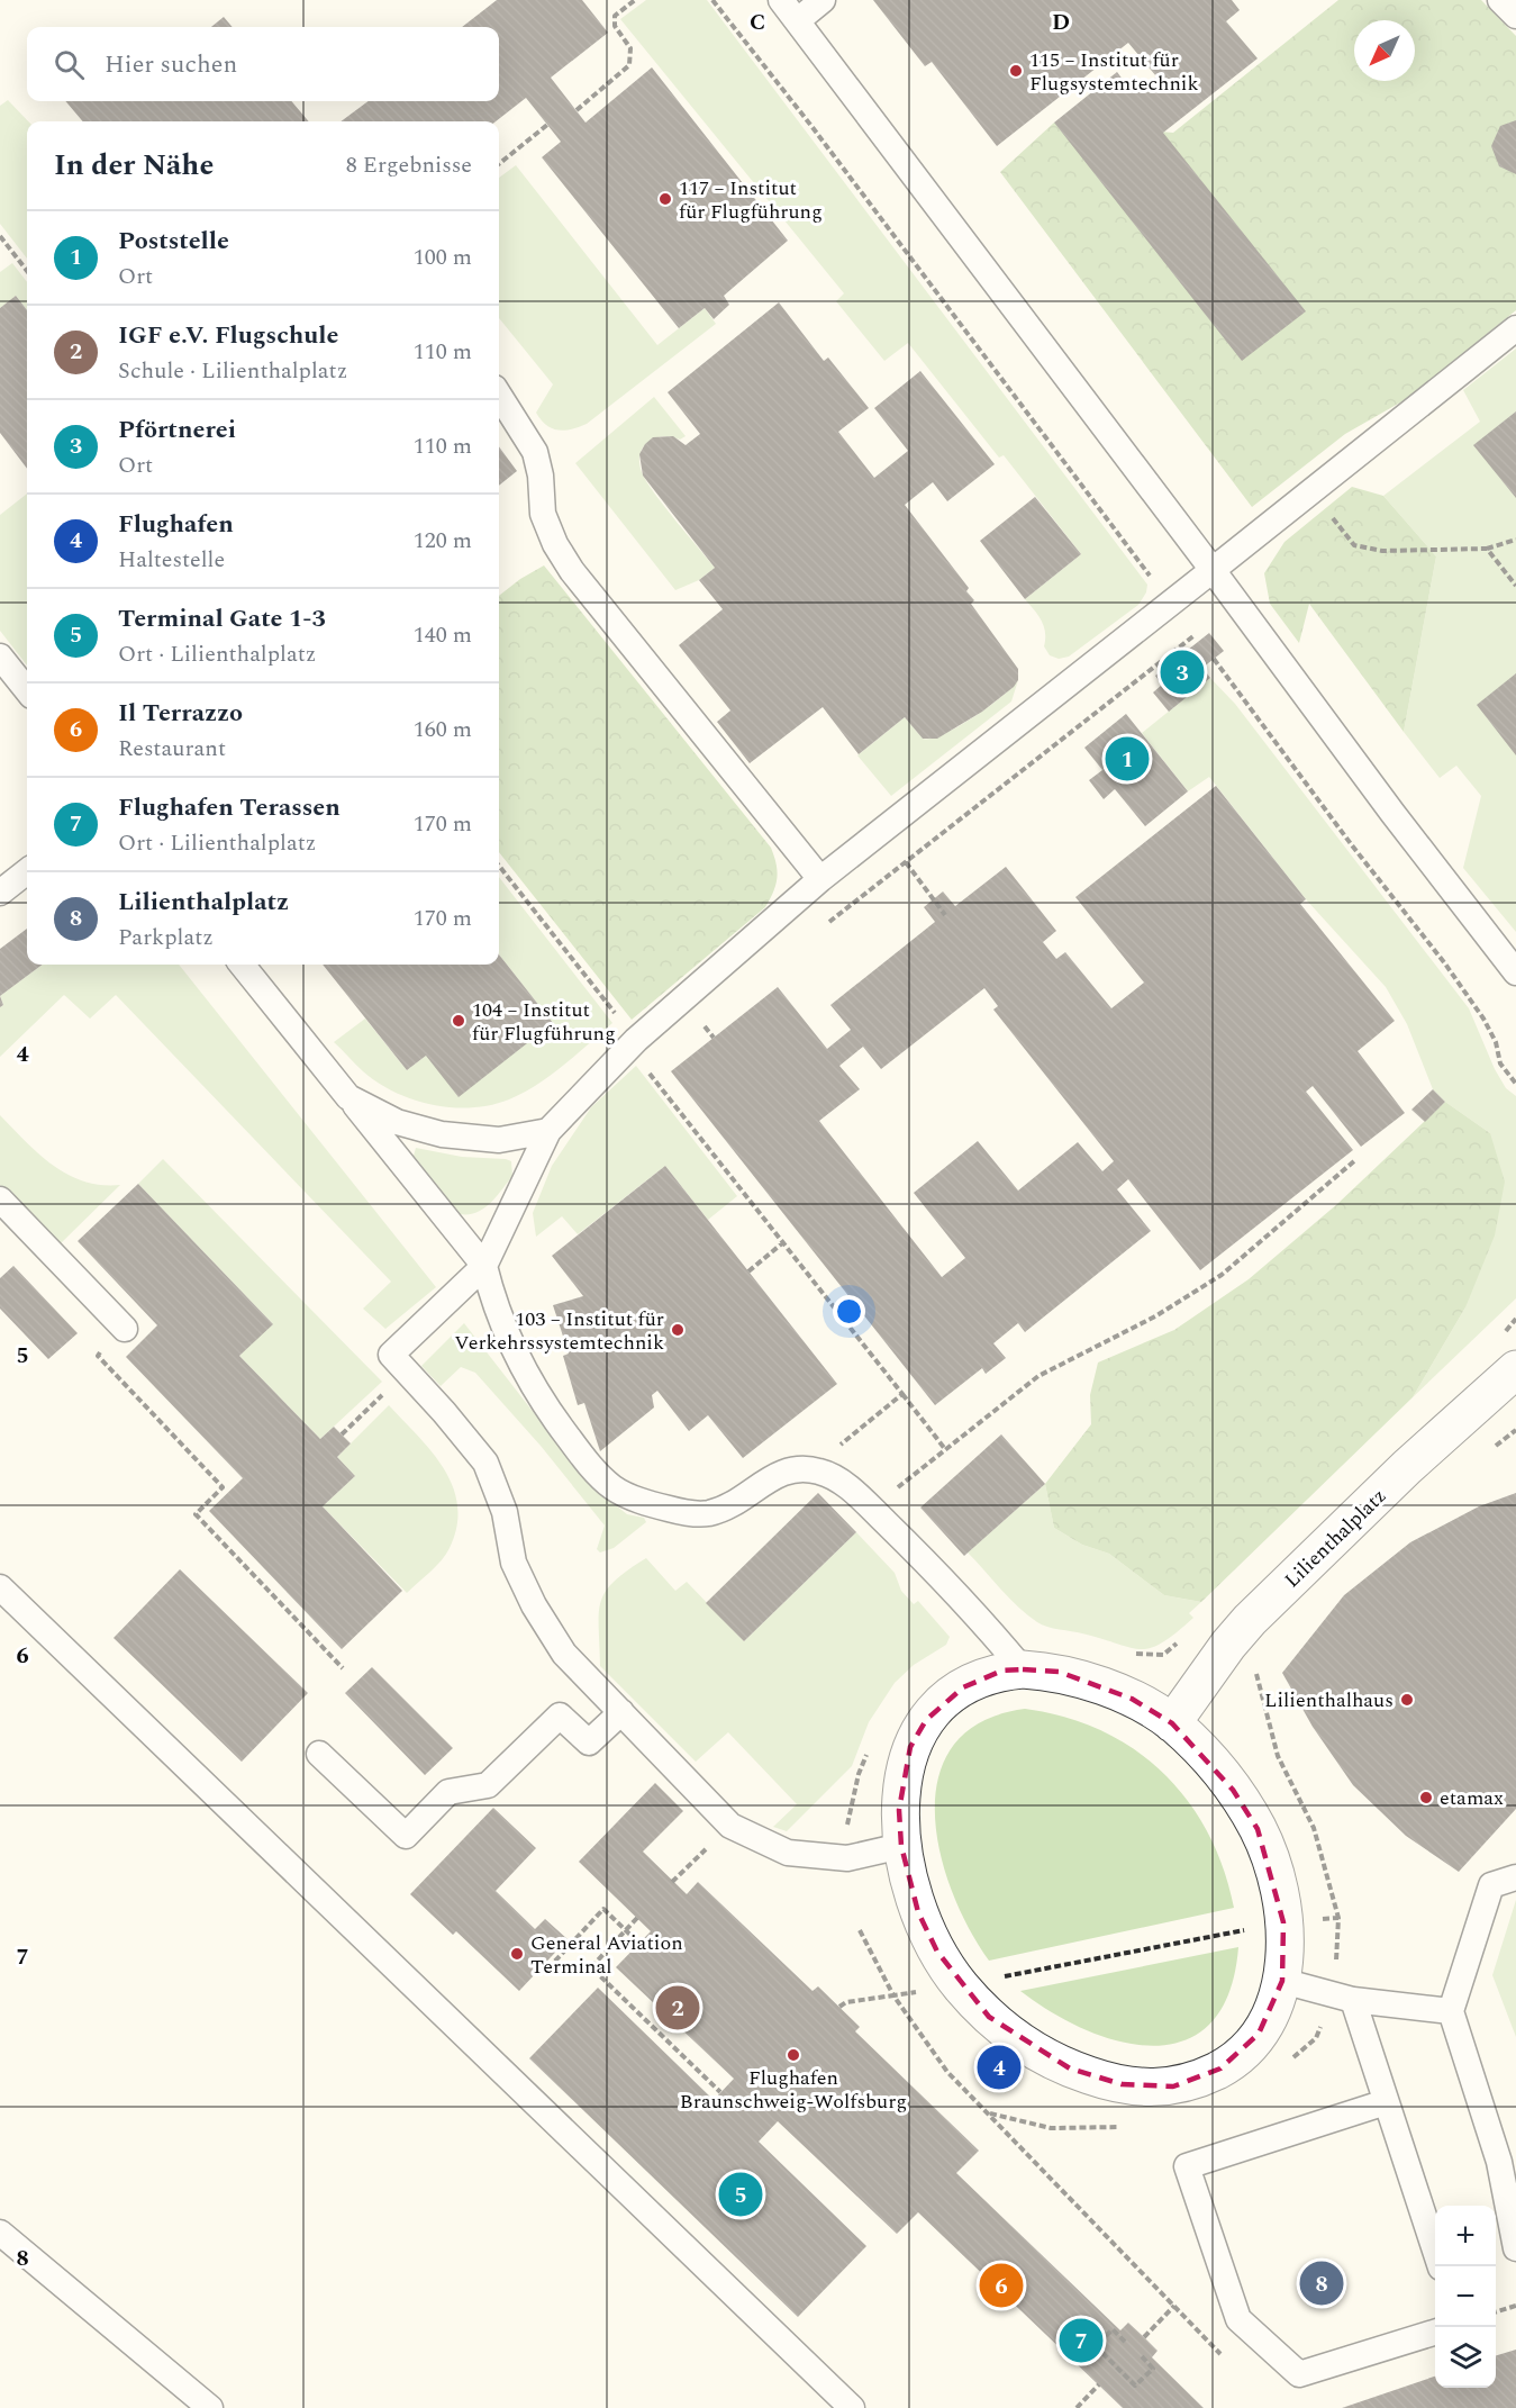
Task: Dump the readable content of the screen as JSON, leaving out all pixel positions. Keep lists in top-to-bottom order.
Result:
{
  "streets": {
    "street": ["Lilienthalplatz"]
  },
  "places": [
    "115 – Institut für Flugsystemtechnik",
    "117 – Institut für Flugführung",
    "104 – Institut für Flugführung",
    "103 – Institut für Verkehrssystemtechnik",
    "Lilienthalhaus",
    "etamax",
    "General Aviation Terminal",
    "Flughafen Braunschweig-Wolfsburg"
  ],
  "north": "bottom left",
  "page": {
    "search": "Hier suchen",
    "heading": ["In der Nähe", "8 Ergebnisse"],
    "list": [
      {
        "mark": "1",
        "name": "Poststelle",
        "note": "Ort",
        "value": "100 m"
      },
      {
        "mark": "2",
        "name": "IGF e.V. Flugschule",
        "note": "Schule · Lilienthalplatz",
        "value": "110 m"
      },
      {
        "mark": "3",
        "name": "Pförtnerei",
        "note": "Ort",
        "value": "110 m"
      },
      {
        "mark": "4",
        "name": "Flughafen",
        "note": "Haltestelle",
        "value": "120 m"
      },
      {
        "mark": "5",
        "name": "Terminal Gate 1-3",
        "note": "Ort · Lilienthalplatz",
        "value": "140 m"
      },
      {
        "mark": "6",
        "name": "Il Terrazzo",
        "note": "Restaurant",
        "value": "160 m"
      },
      {
        "mark": "7",
        "name": "Flughafen Terassen",
        "note": "Ort · Lilienthalplatz",
        "value": "170 m"
      },
      {
        "mark": "8",
        "name": "Lilienthalplatz",
        "note": "Parkplatz",
        "value": "170 m"
      }
    ],
    "pins": [
      "3",
      "1",
      "2",
      "4",
      "5",
      "8",
      "6",
      "7"
    ],
    "map_buttons": ["+", "−"]
  },
  "grid": {
    "columns": ["C", "D"],
    "rows": [
      "4",
      "5",
      "6",
      "7",
      "8"
    ]
  }
}
